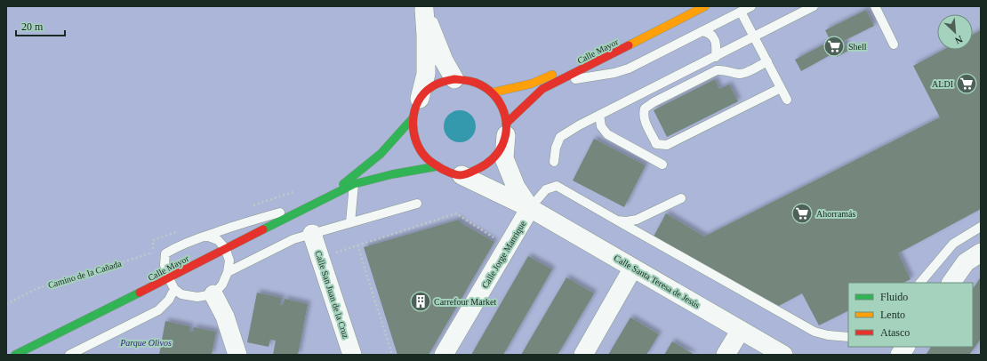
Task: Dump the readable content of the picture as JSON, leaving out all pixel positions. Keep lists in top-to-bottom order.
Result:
{
  "streets": {
    "street": [
      "Calle Mayor",
      "Calle Jorge Manrique",
      "Calle Santa Teresa de Jesús",
      "Calle San Juan de la Cruz"
    ],
    "path": ["Camino de la Cañada"]
  },
  "crossings": [
    ["Calle Mayor", "Calle Santa Teresa de Jesús"],
    ["Calle Jorge Manrique", "Calle Santa Teresa de Jesús"]
  ],
  "parks": ["Parque Olivos"],
  "places": {
    "supermarket": ["Shell", "ALDI", "Ahorramás"],
    "building": ["Carrefour Market"]
  },
  "legend": ["Fluido", "Lento", "Atasco"],
  "scale_bar": "20 m",
  "north": "bottom right"
}
